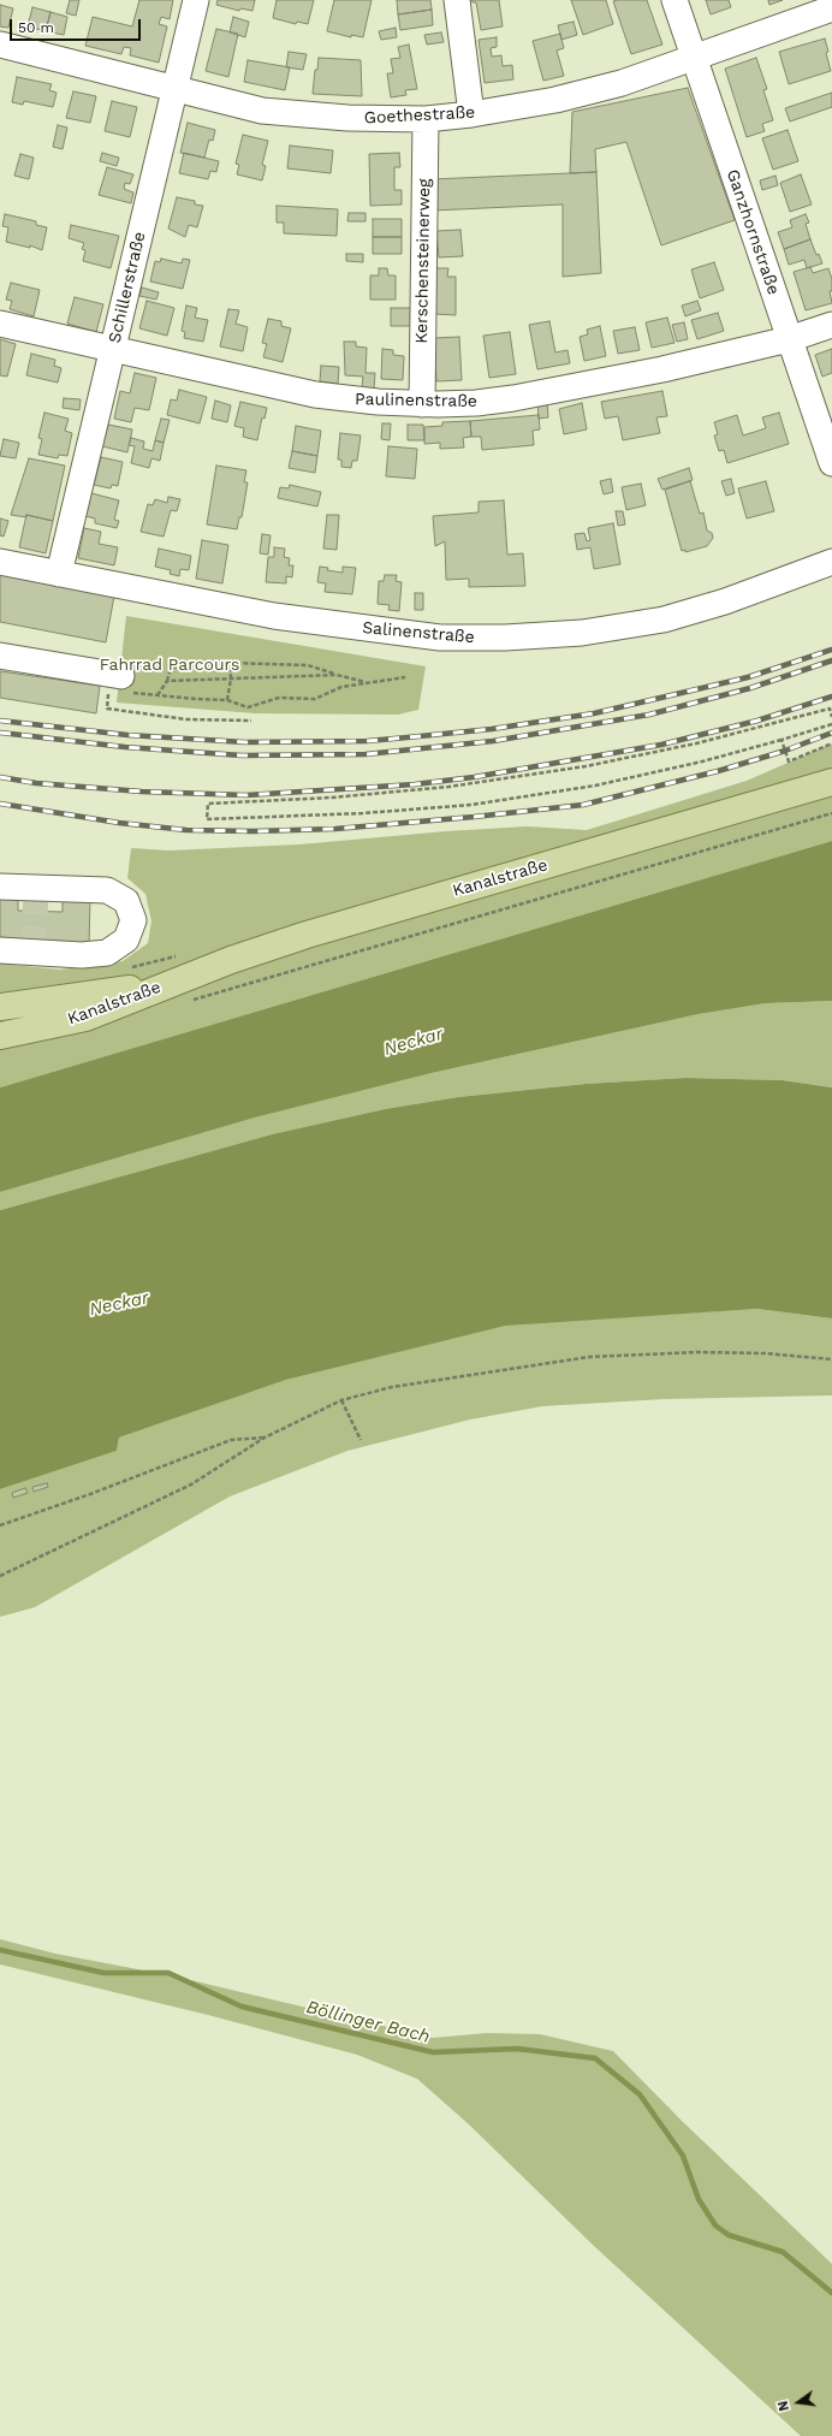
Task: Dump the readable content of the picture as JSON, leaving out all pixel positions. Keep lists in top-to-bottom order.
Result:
{
  "streets": {
    "main road": ["Kanalstraße"],
    "street": [
      "Goethestraße",
      "Ganzhornstraße",
      "Kerschensteinerweg",
      "Schillerstraße",
      "Paulinenstraße",
      "Salinenstraße"
    ]
  },
  "crossings": [
    ["Goethestraße", "Ganzhornstraße"],
    ["Goethestraße", "Kerschensteinerweg"],
    ["Goethestraße", "Schillerstraße"],
    ["Ganzhornstraße", "Paulinenstraße"],
    ["Kerschensteinerweg", "Paulinenstraße"],
    ["Schillerstraße", "Paulinenstraße"],
    ["Schillerstraße", "Salinenstraße"]
  ],
  "water": ["Neckar", "Böllinger Bach"],
  "parks": ["Fahrrad Parcours"],
  "scale_bar": "50 m",
  "north": "left"
}
